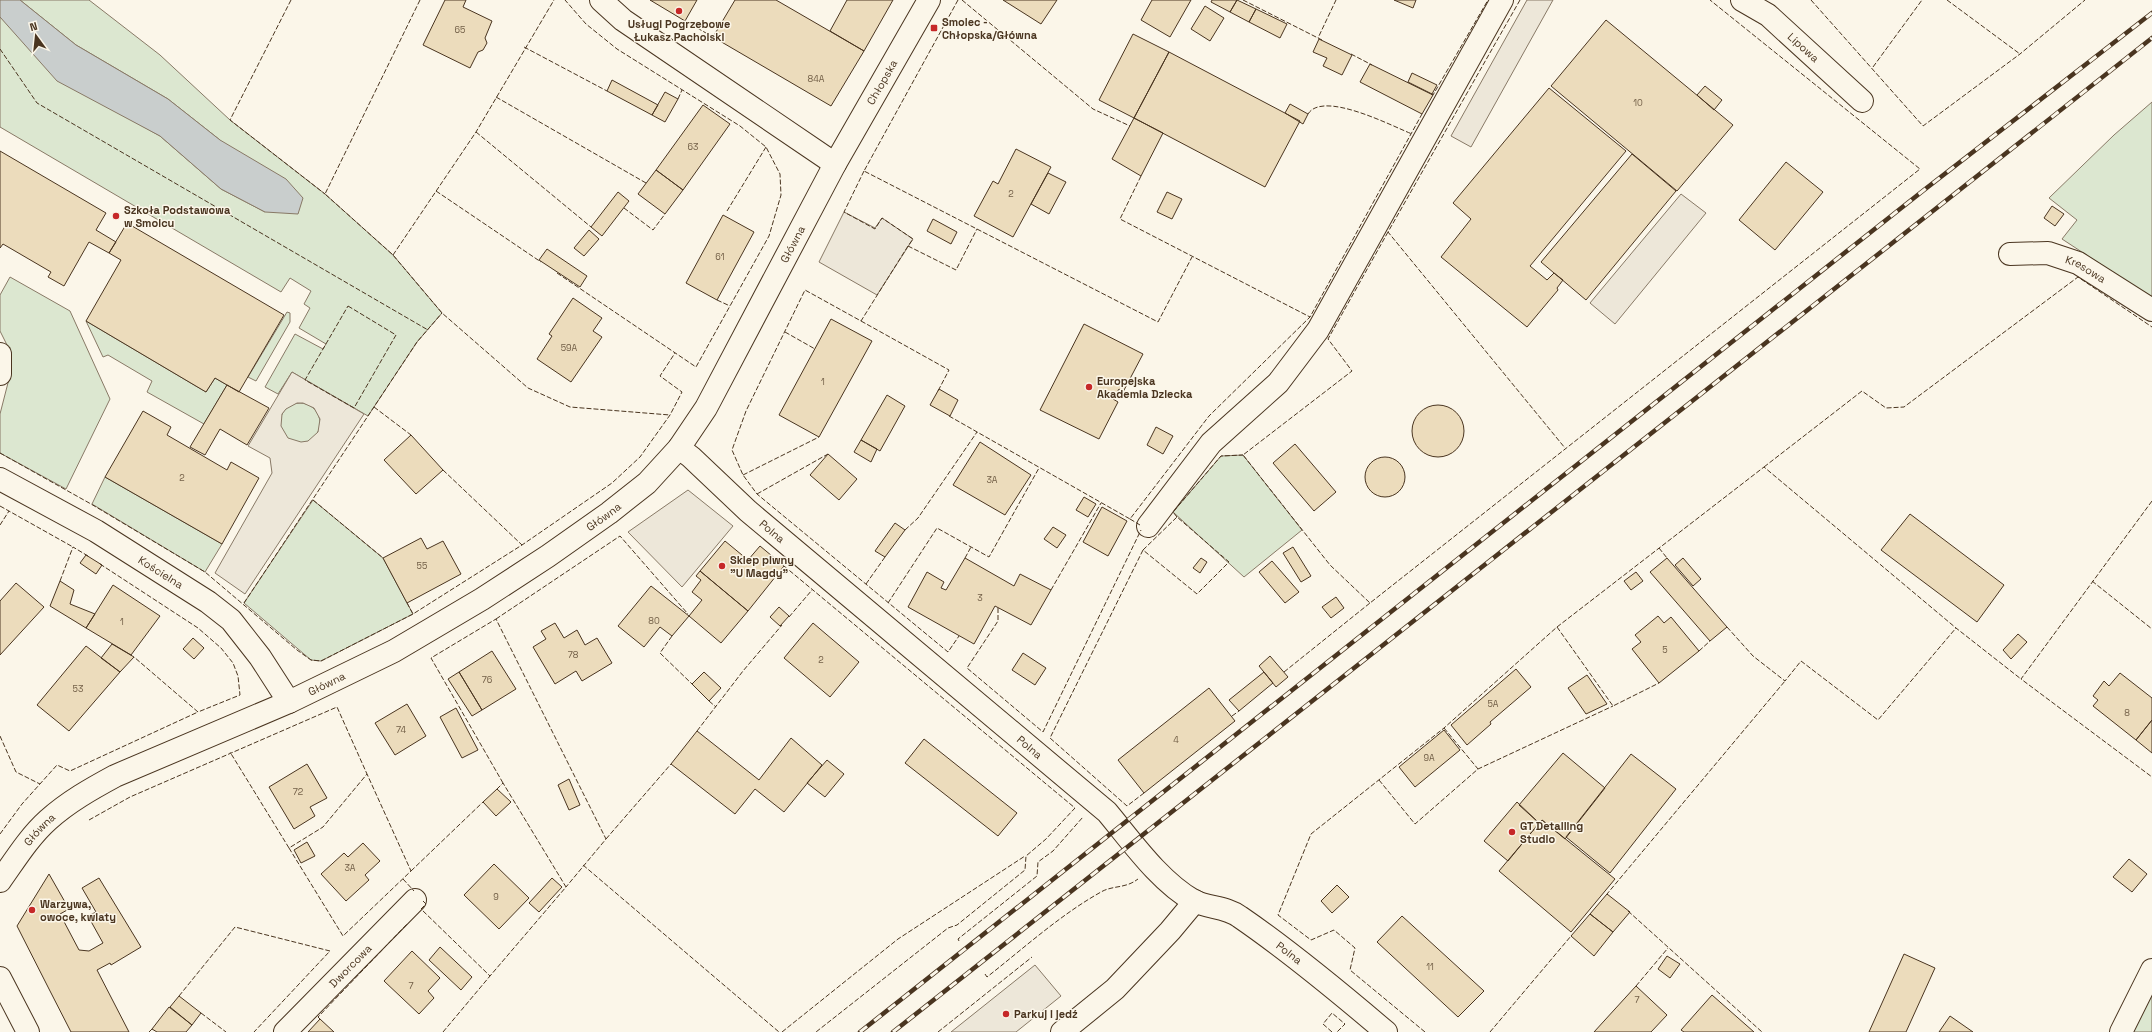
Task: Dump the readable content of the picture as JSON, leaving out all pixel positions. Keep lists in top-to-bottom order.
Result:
{
  "streets": {
    "street": [
      "Lipowa",
      "Chłopska",
      "Główna",
      "Kresowa",
      "Polna",
      "Kościelna",
      "Dworcowa"
    ]
  },
  "crossings": [
    ["Chłopska", "Główna"],
    ["Główna", "Polna"],
    ["Główna", "Kościelna"]
  ],
  "places": {
    "other": [
      "Usługi Pogrzebowe Łukasz Pacholski",
      "Szkoła Podstawowa w Smolcu",
      "Europejska Akademia Dziecka",
      "Sklep piwny \"U Magdy\"",
      "GT Detailing Studio",
      "Warzywa, owoce, kwiaty",
      "Parkuj i jedź"
    ],
    "transit": ["Smolec - Chłopska/Główna"]
  },
  "house_numbers": [
    "65",
    "84A",
    "10",
    "63",
    "2",
    "61",
    "59A",
    "1",
    "2",
    "3A",
    "55",
    "3",
    "80",
    "1",
    "5",
    "78",
    "2",
    "76",
    "53",
    "5A",
    "8",
    "74",
    "4",
    "9A",
    "72",
    "3A",
    "9",
    "11",
    "7",
    "7"
  ],
  "north": "top"
}
